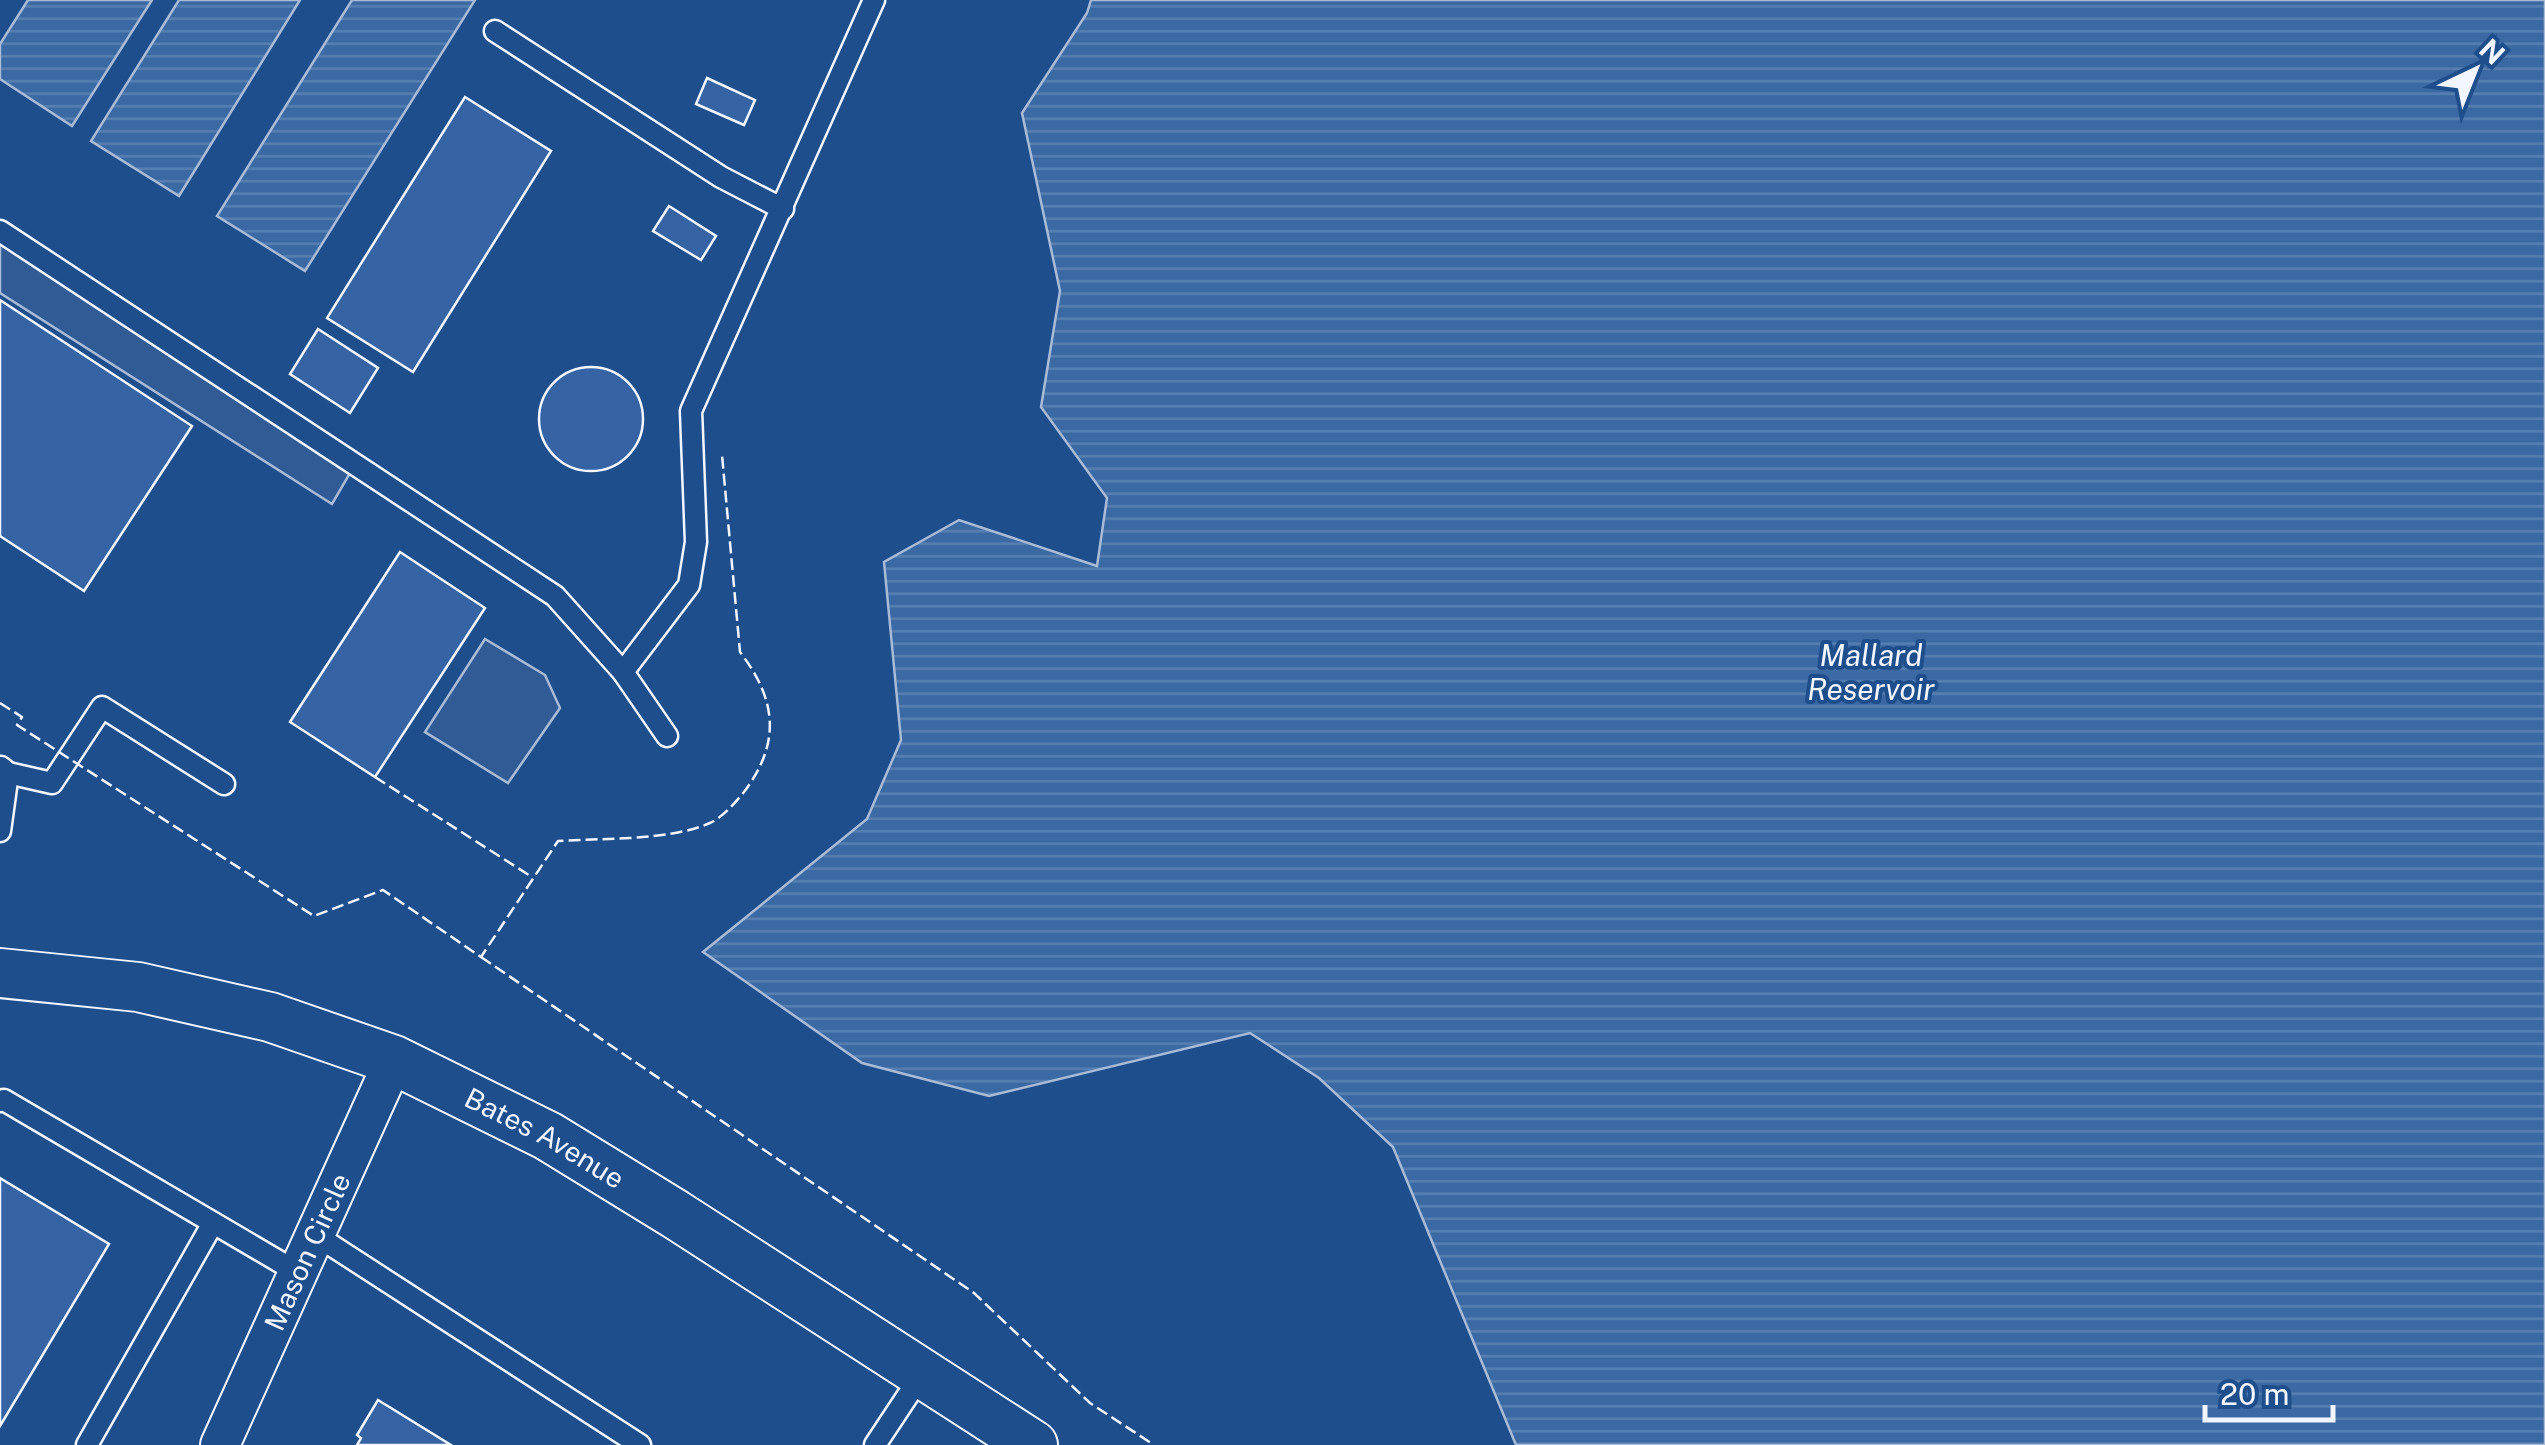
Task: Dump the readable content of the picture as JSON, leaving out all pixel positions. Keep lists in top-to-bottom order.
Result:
{
  "streets": {
    "street": ["Bates Avenue", "Mason Circle"]
  },
  "crossings": [
    ["Bates Avenue", "Mason Circle"]
  ],
  "water": ["Mallard Reservoir"],
  "scale_bar": "20 m",
  "north": "top right"
}
